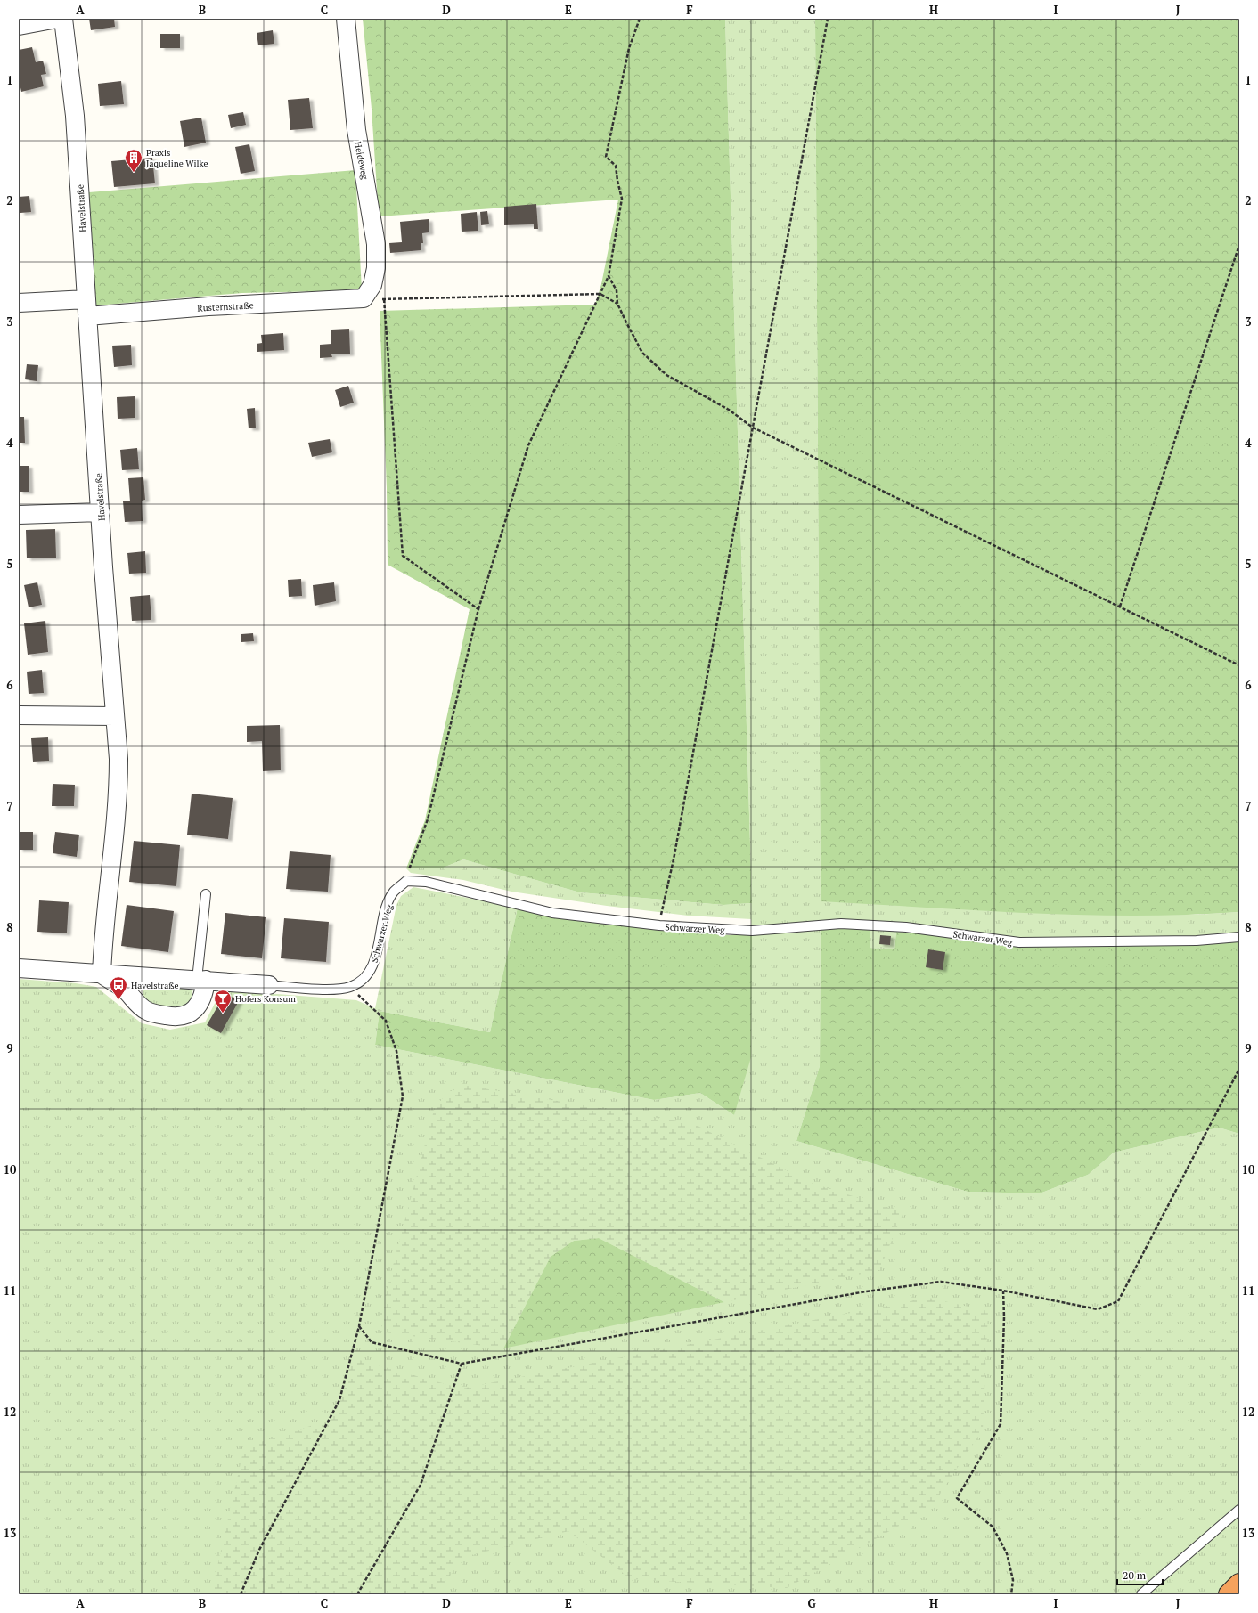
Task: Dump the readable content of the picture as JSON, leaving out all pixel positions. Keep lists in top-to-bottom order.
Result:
{
  "streets": {
    "street": [
      "Heideweg",
      "Havelstraße",
      "Rüsternstraße",
      "Schwarzer Weg"
    ]
  },
  "crossings": [
    ["Heideweg", "Rüsternstraße"],
    ["Havelstraße", "Rüsternstraße"],
    ["Havelstraße", "Schwarzer Weg"]
  ],
  "places": {
    "building": ["Praxis Jaqueline Wilke"],
    "bus stop": ["Havelstraße"],
    "bar": ["Hofers Konsum"]
  },
  "scale_bar": "20 m",
  "grid": {
    "columns": [
      "A",
      "B",
      "C",
      "D",
      "E",
      "F",
      "G",
      "H",
      "I",
      "J"
    ],
    "rows": [
      "1",
      "2",
      "3",
      "4",
      "5",
      "6",
      "7",
      "8",
      "9",
      "10",
      "11",
      "12",
      "13"
    ]
  }
}
